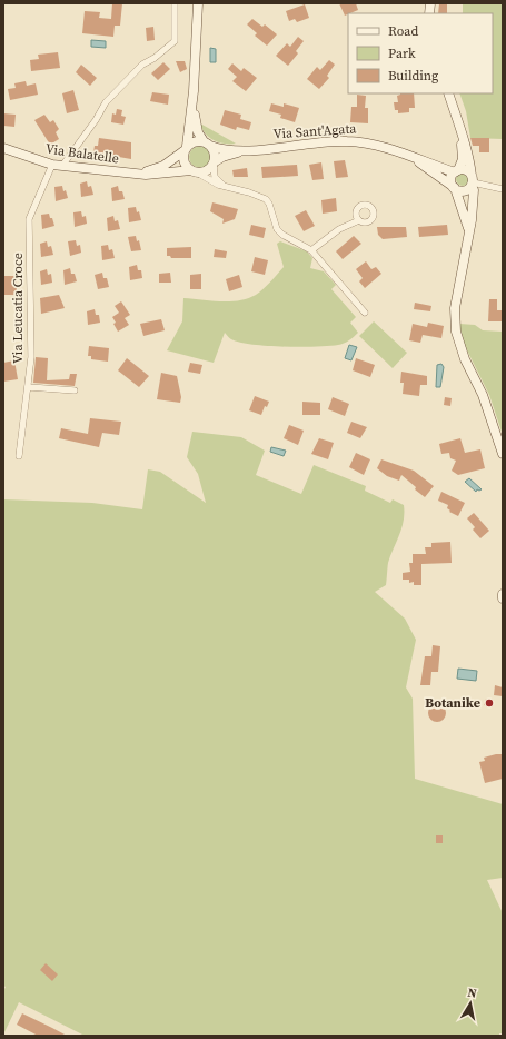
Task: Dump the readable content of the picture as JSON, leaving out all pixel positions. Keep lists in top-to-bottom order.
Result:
{
  "streets": {
    "main road": ["Via Sant'Agata", "Via Balatelle"],
    "street": ["Via Leucatia Croce"]
  },
  "crossings": [
    ["Via Balatelle", "Via Leucatia Croce"]
  ],
  "places": ["Botanike"],
  "legend": ["Road", "Park", "Building"],
  "north": "top"
}
